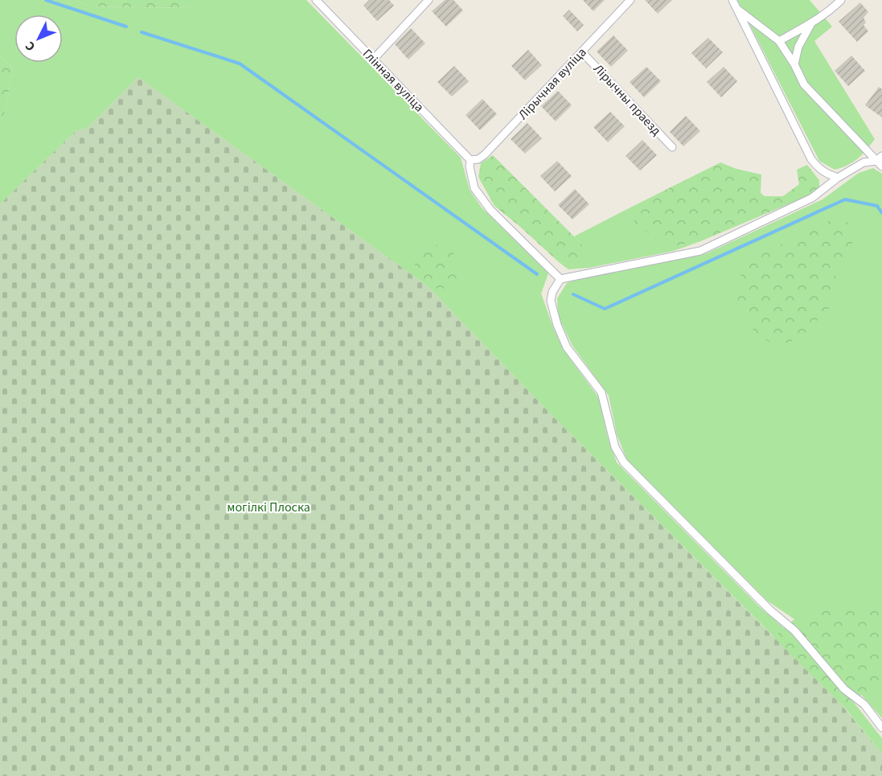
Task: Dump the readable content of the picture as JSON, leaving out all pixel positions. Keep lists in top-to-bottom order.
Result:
{
  "streets": {
    "street": ["Глінная вуліца", "Лірычная вуліца", "Лірычны праезд"]
  },
  "crossings": [
    ["Глінная вуліца", "Лірычная вуліца"],
    ["Лірычная вуліца", "Лірычны праезд"]
  ],
  "parks": ["могілкі Плоска"],
  "north": "bottom left"
}
